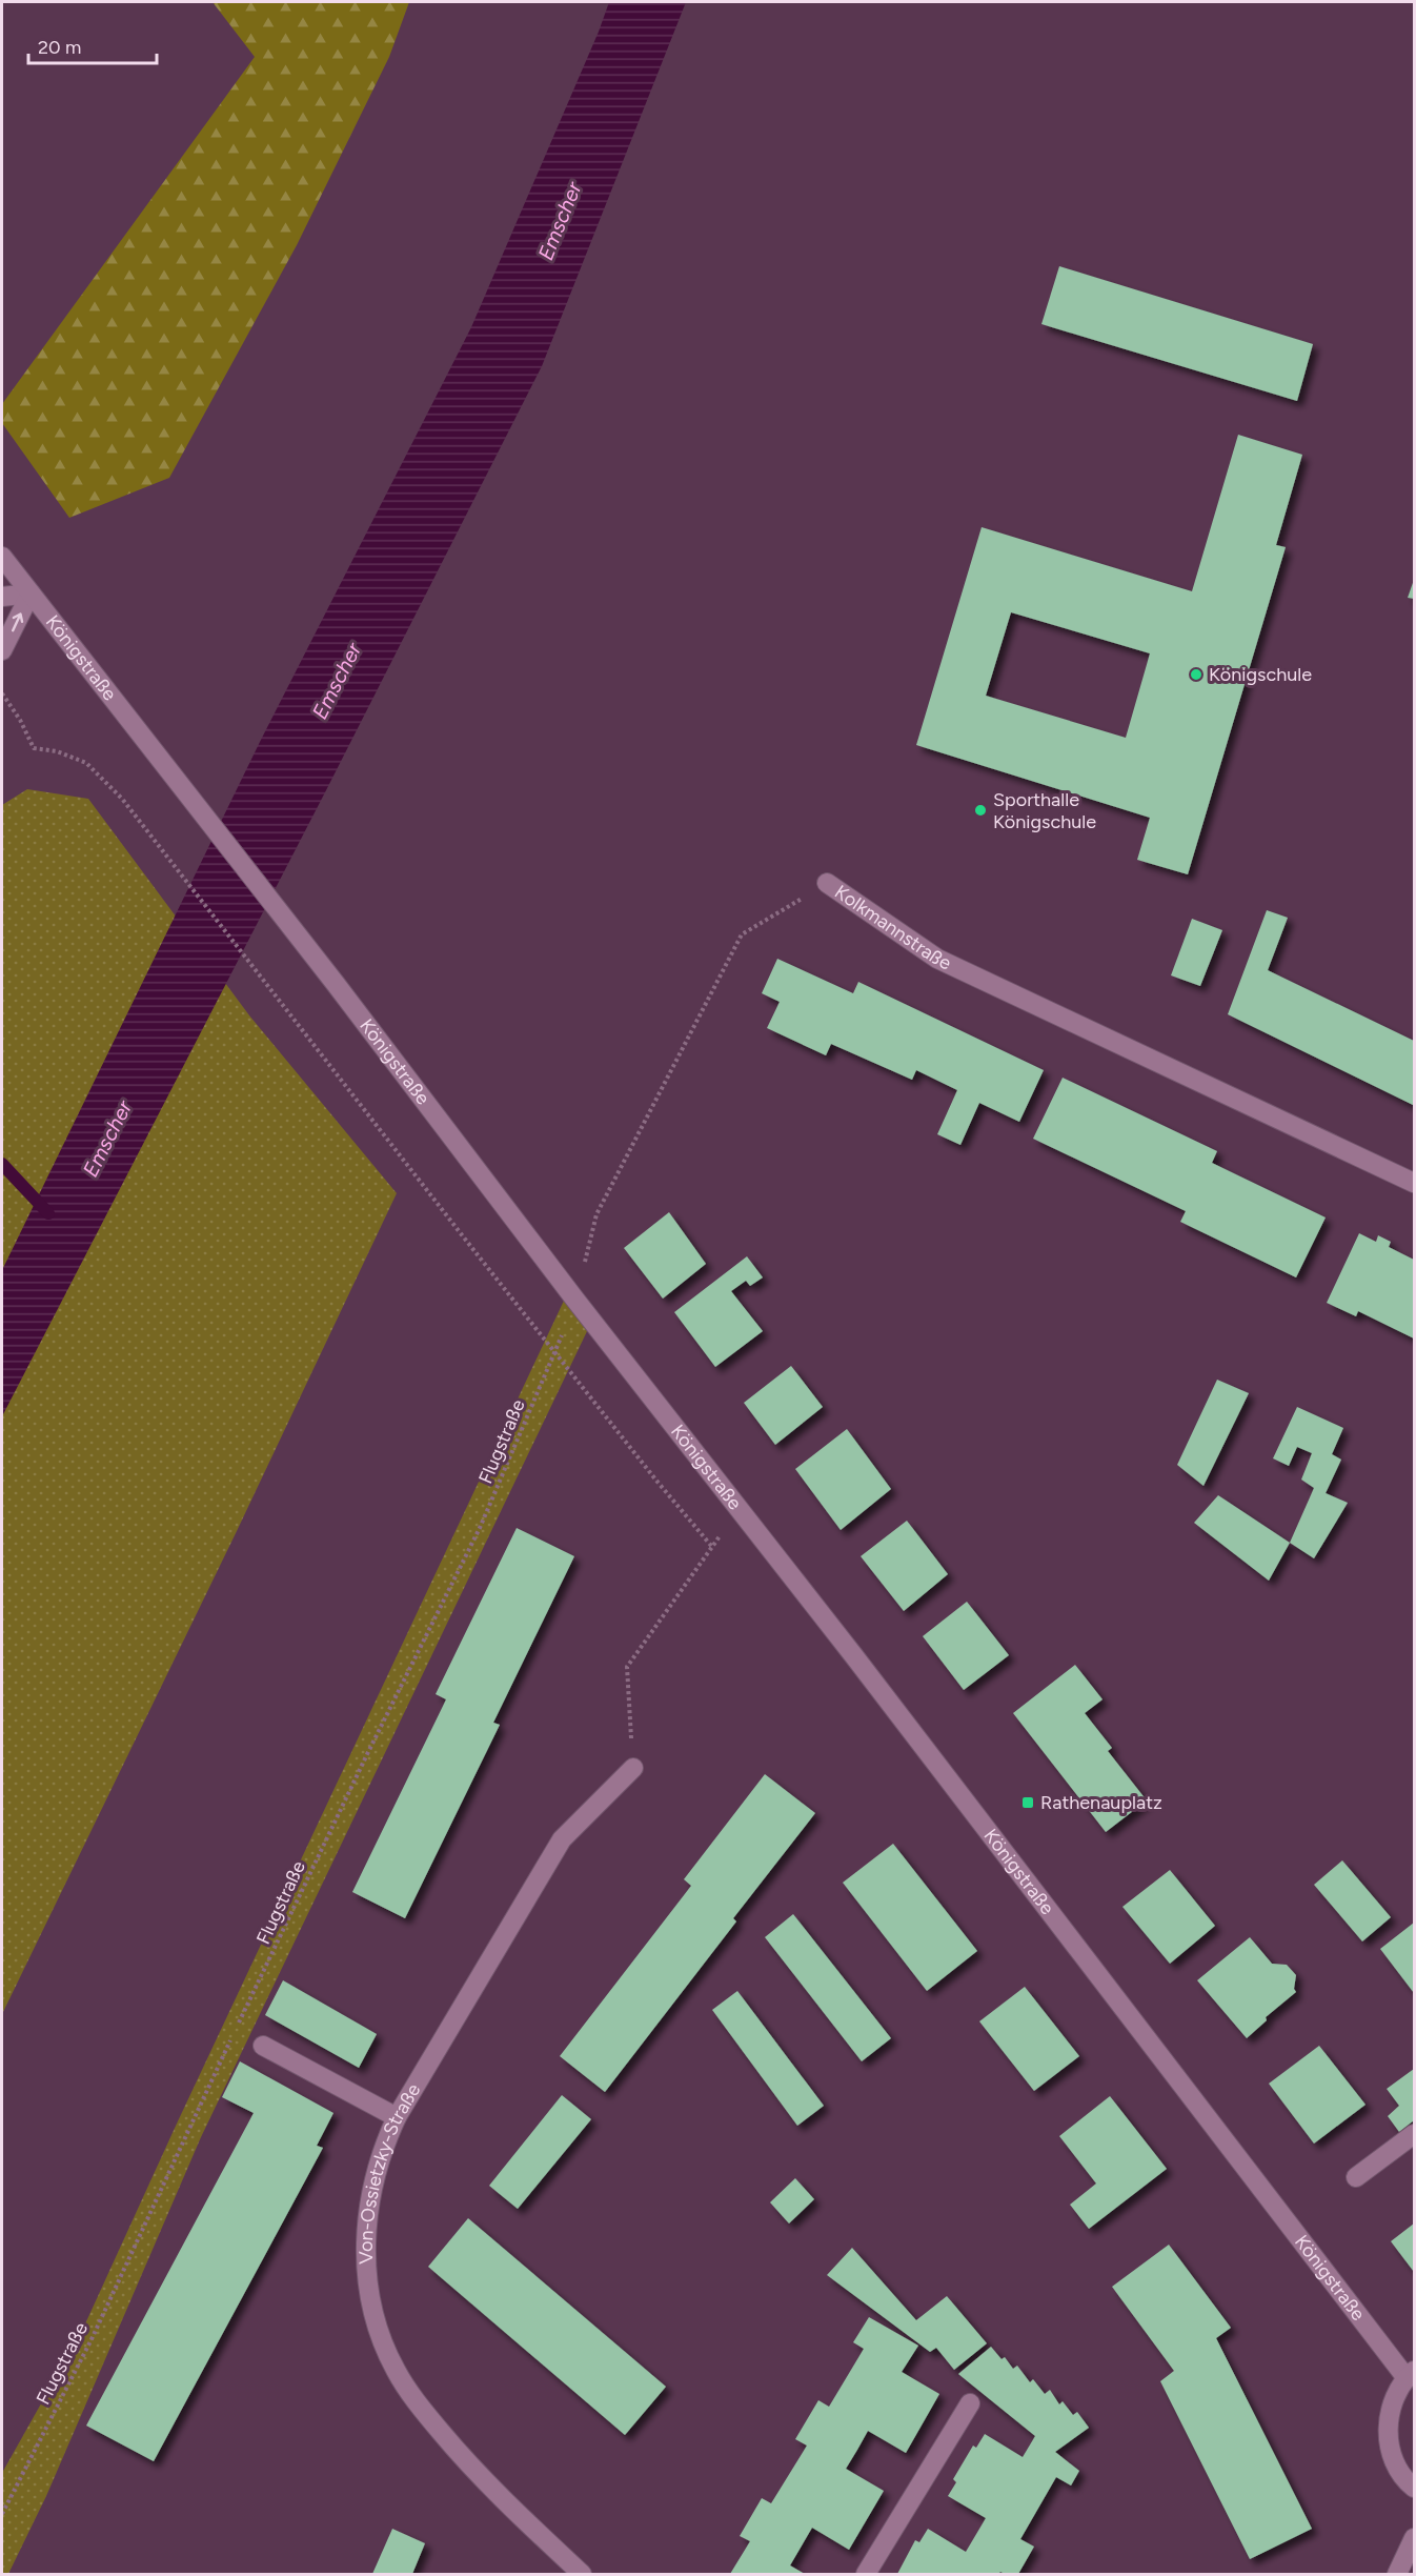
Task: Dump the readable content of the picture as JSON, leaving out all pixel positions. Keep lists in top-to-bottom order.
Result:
{
  "streets": {
    "main road": ["Königstraße", "Kolkmannstraße", "Von-Ossietzky-Straße"],
    "path": ["Flugstraße"]
  },
  "crossings": [
    ["Königstraße", "Kolkmannstraße"],
    ["Königstraße", "Flugstraße"],
    ["Kolkmannstraße", "Flugstraße"]
  ],
  "water": ["Emscher"],
  "places": {
    "other": ["Königschule", "Sporthalle Königschule"],
    "transit": ["Rathenauplatz"]
  },
  "scale_bar": "20 m"
}
